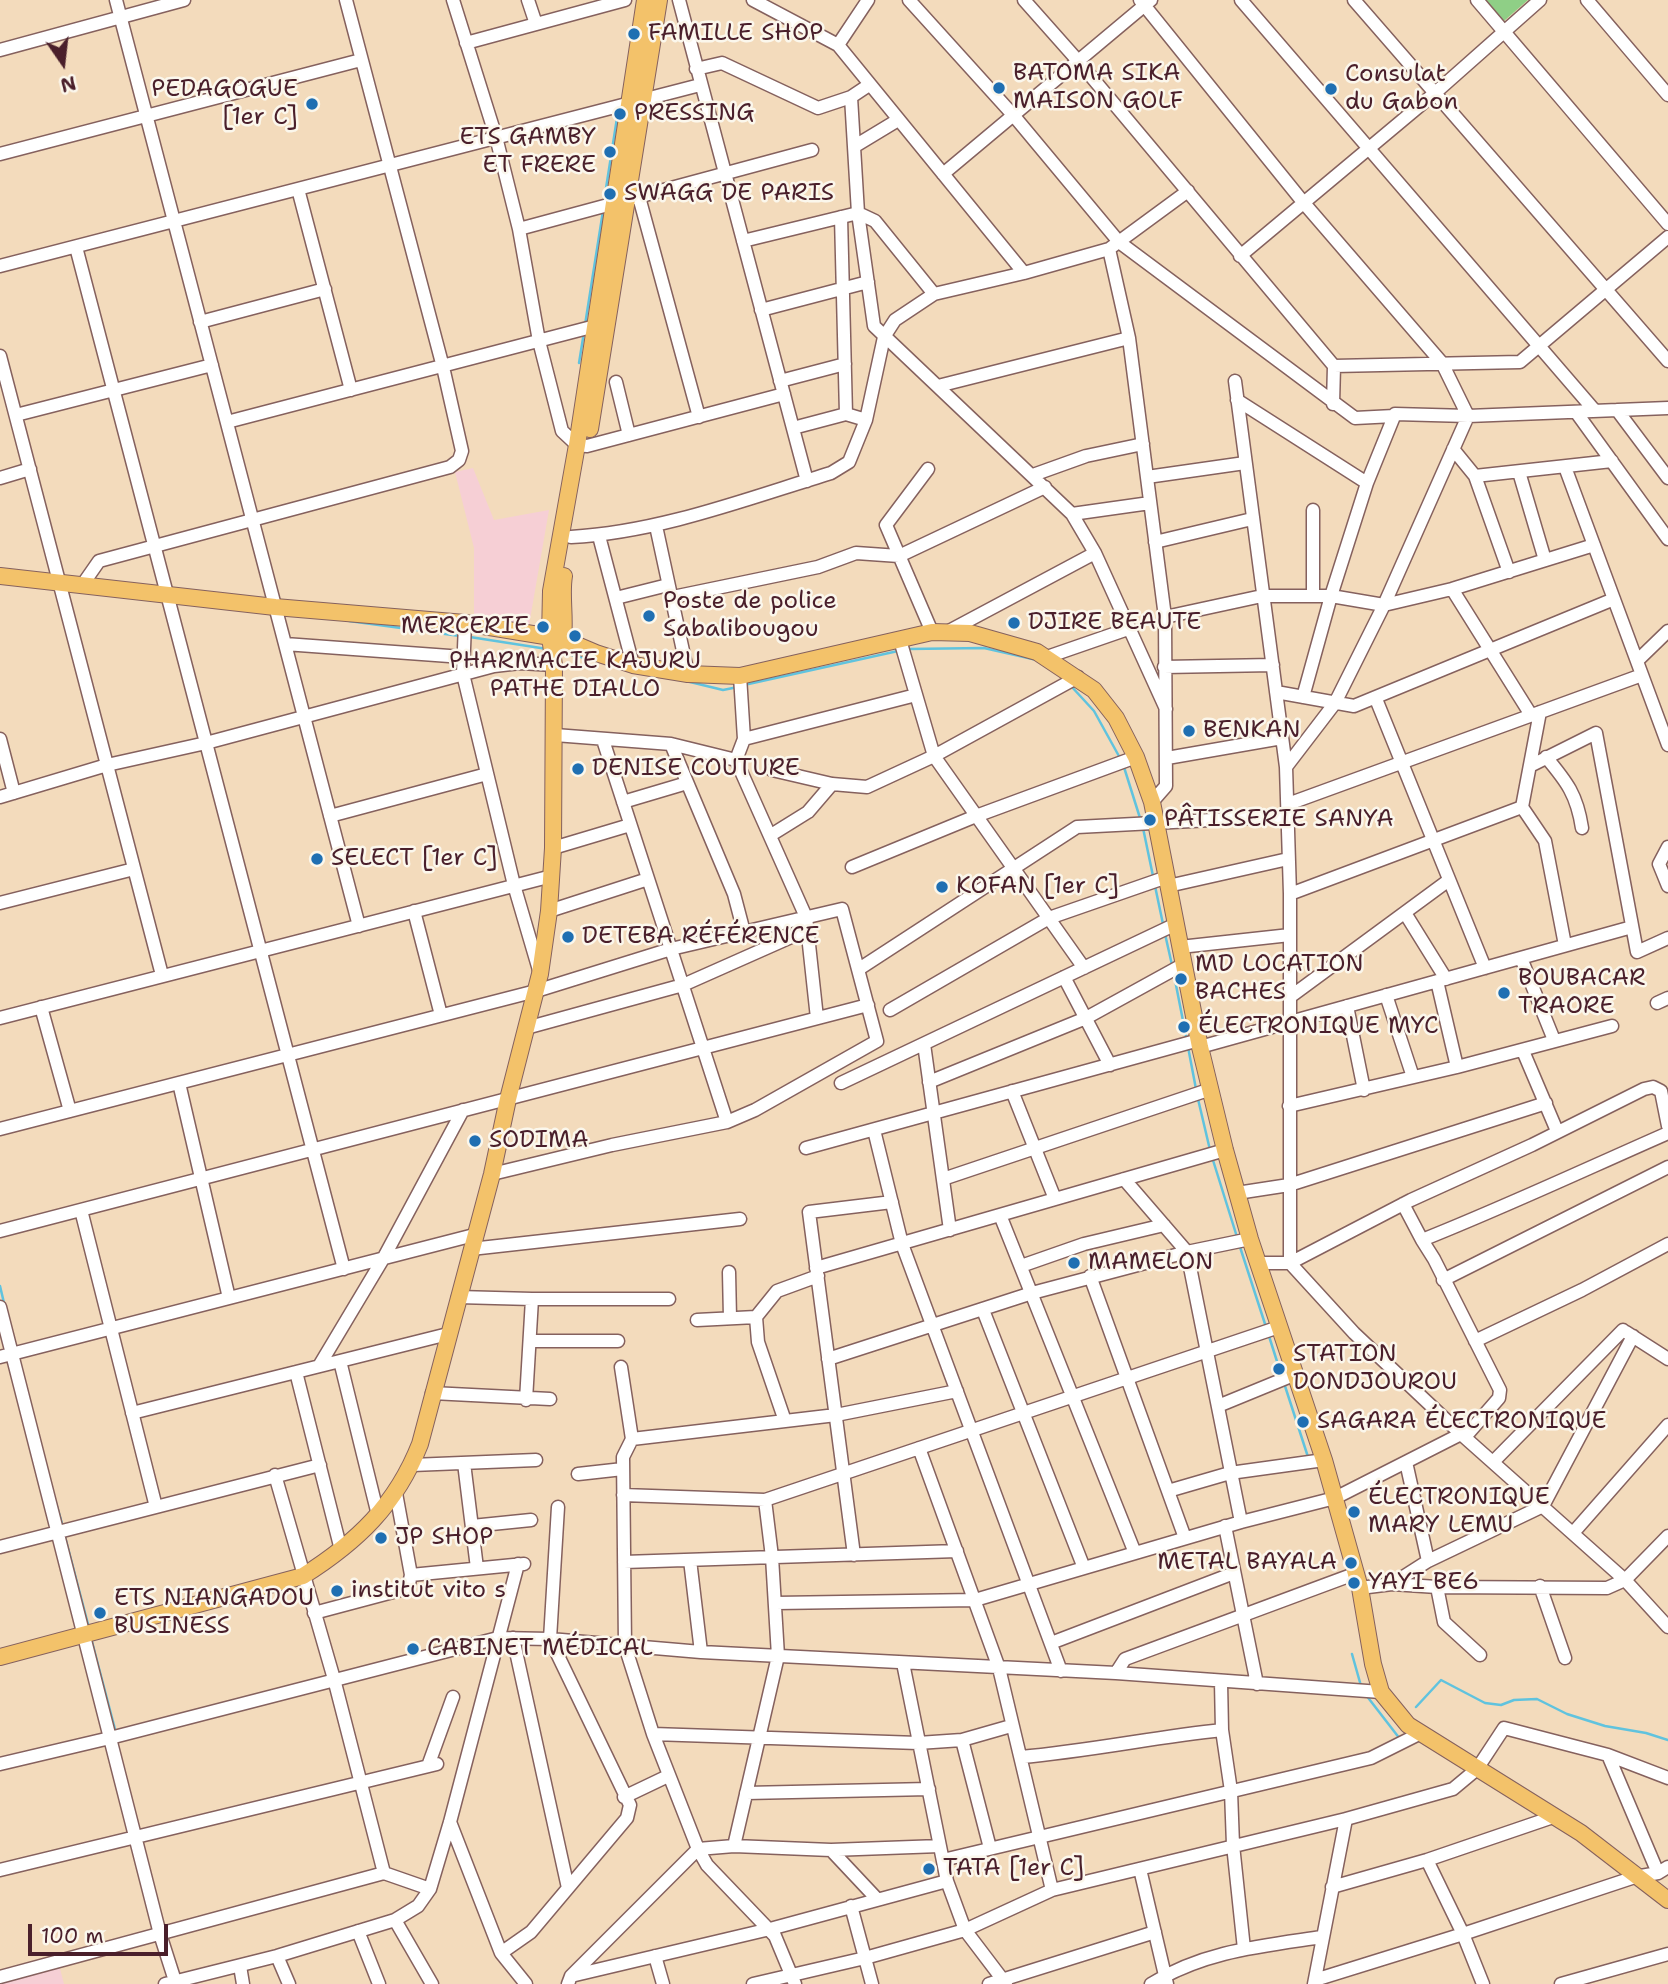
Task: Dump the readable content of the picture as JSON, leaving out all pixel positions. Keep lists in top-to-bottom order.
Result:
{
  "places": [
    "FAMILLE SHOP",
    "BATOMA SIKA MAISON GOLF",
    "Consulat du Gabon",
    "PEDAGOGUE [1er C]",
    "PRESSING",
    "ETS GAMBY ET FRERE",
    "SWAGG DE PARIS",
    "Poste de police Sabalibougou",
    "DJIRE BEAUTE",
    "MERCERIE",
    "PHARMACIE KAJURU PATHE DIALLO",
    "BENKAN",
    "DENISE COUTURE",
    "PÂTISSERIE SANYA",
    "SELECT [1er C]",
    "KOFAN [1er C]",
    "DETEBA RÉFÉRENCE",
    "MD LOCATION BACHES",
    "BOUBACAR TRAORE",
    "ÉLECTRONIQUE MYC",
    "SODIMA",
    "MAMELON",
    "STATION DONDJOUROU",
    "SAGARA ÉLECTRONIQUE",
    "ÉLECTRONIQUE MARY LEMU",
    "JP SHOP",
    "METAL BAYALA",
    "YAYI BE6",
    "institut vito s",
    "ETS NIANGADOU BUSINESS",
    "CABINET MÉDICAL",
    "TATA [1er C]"
  ],
  "scale_bar": "100 m",
  "north": "bottom"
}
